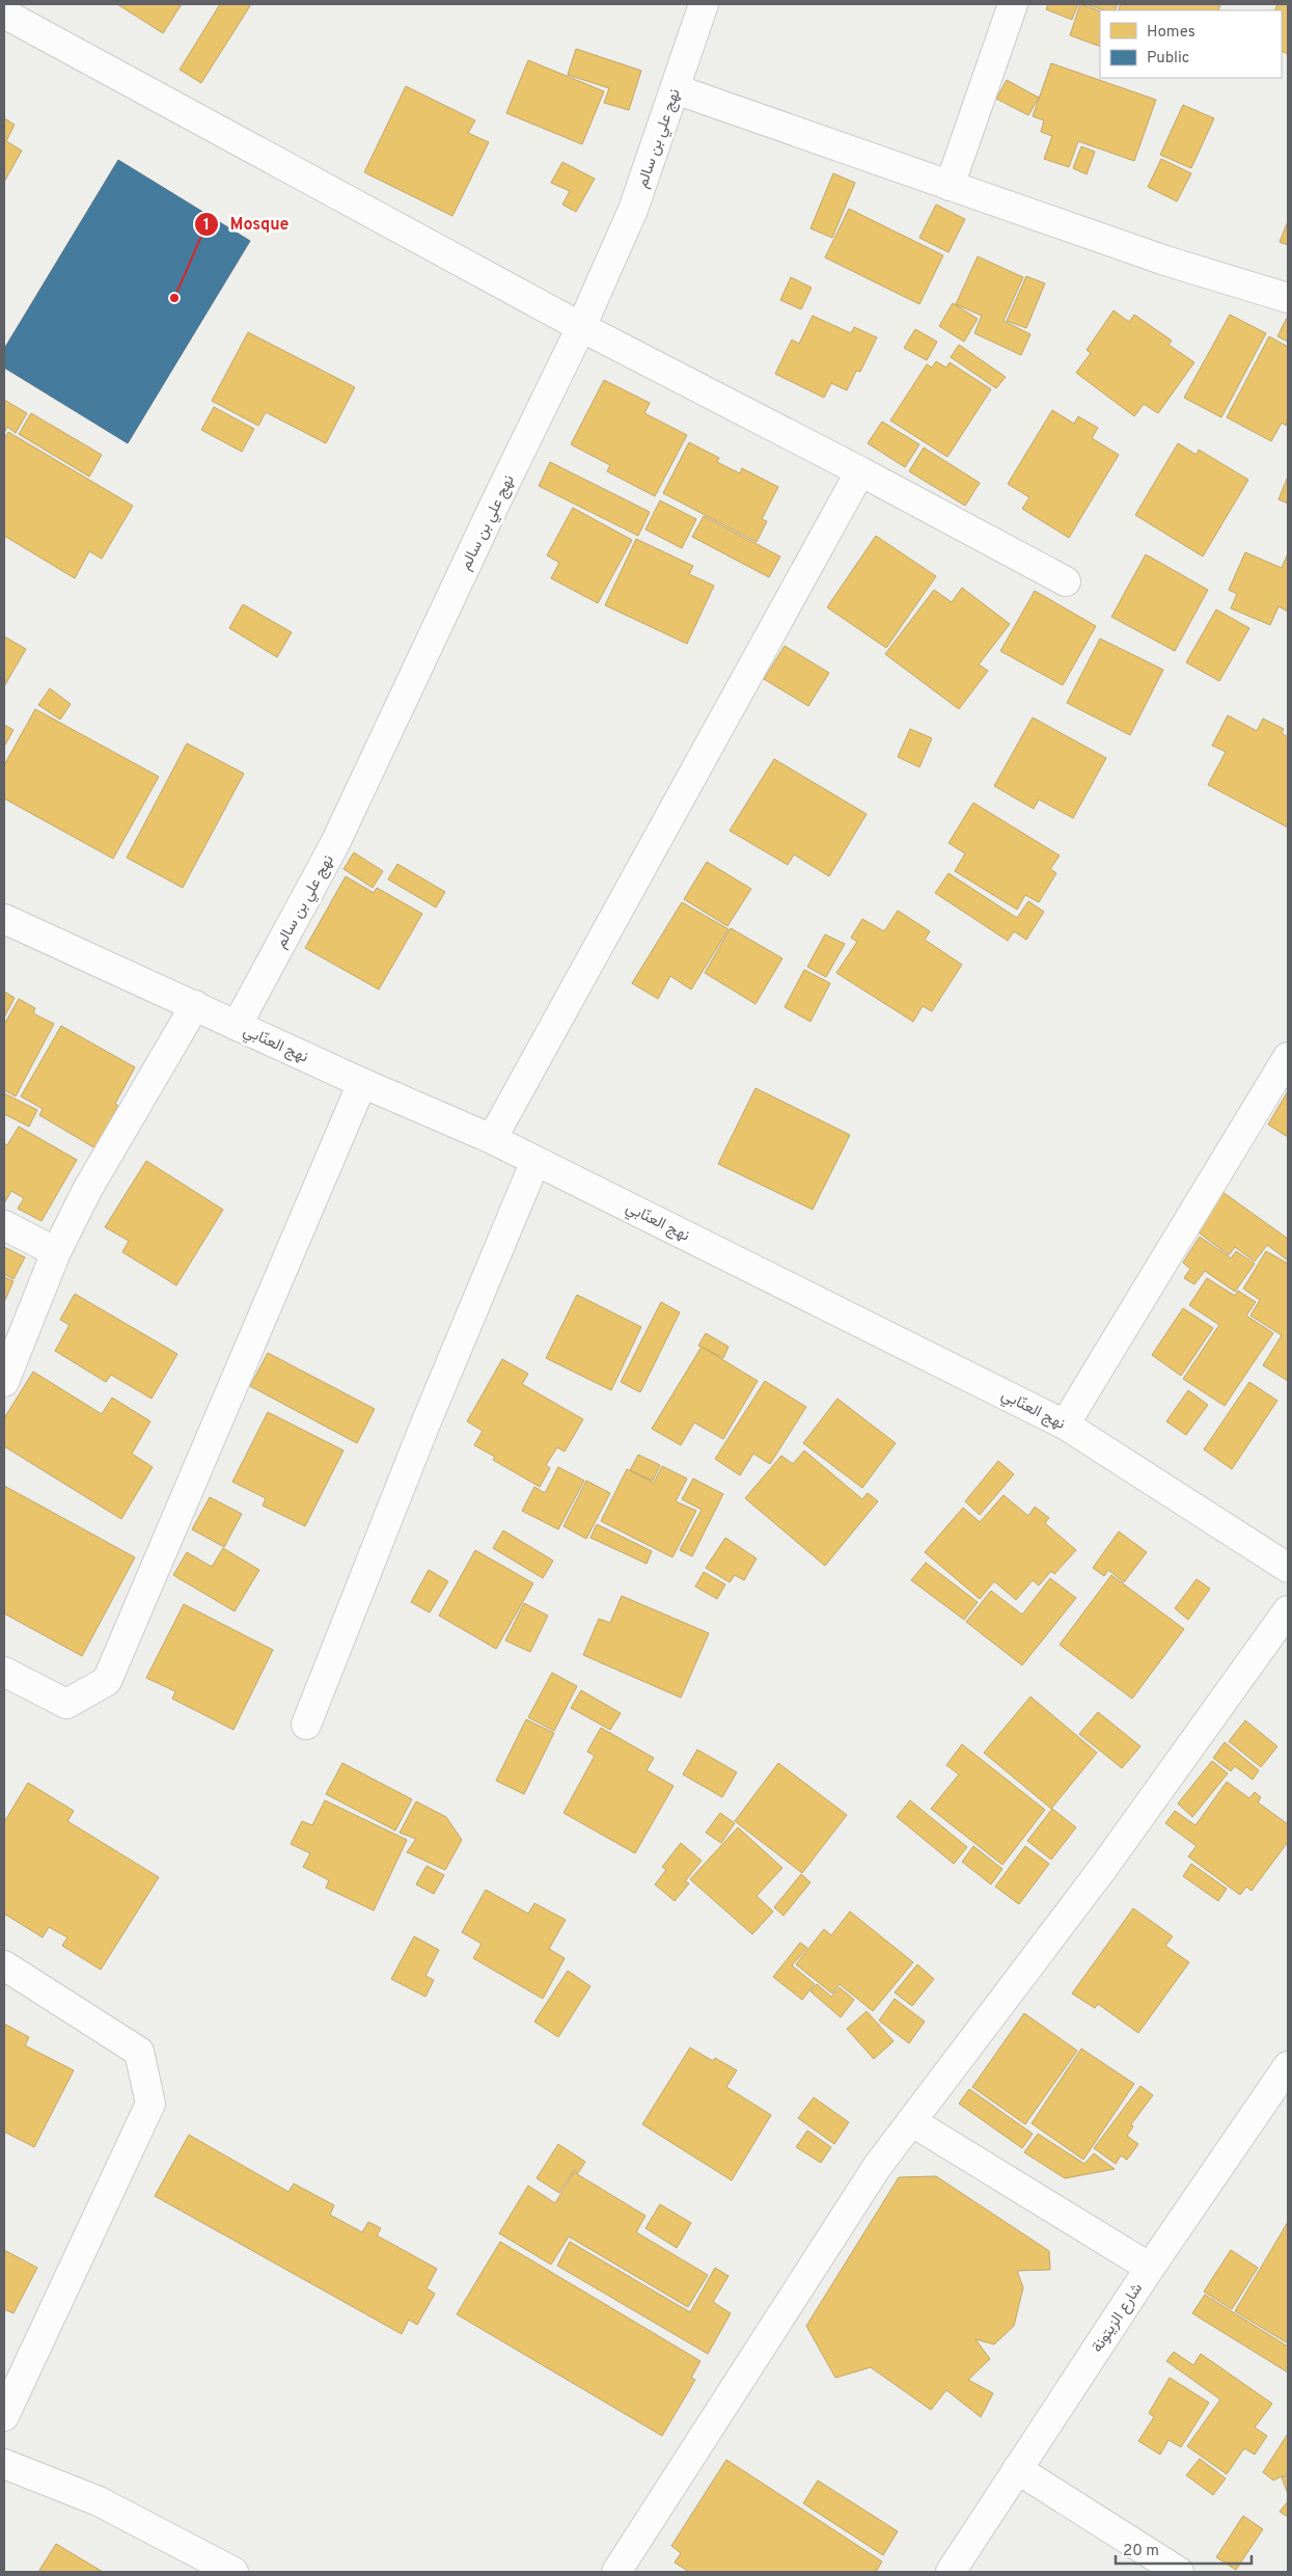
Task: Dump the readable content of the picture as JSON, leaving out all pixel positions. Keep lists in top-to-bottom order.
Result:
{
  "streets": {
    "street": ["نهج علي بن سالم", "نهج العنّابي", "شارع الزيتونة"]
  },
  "crossings": [
    ["نهج علي بن سالم", "نهج العنّابي"]
  ],
  "places": ["Mosque"],
  "legend": ["Homes", "Public"],
  "scale_bar": "20 m"
}
